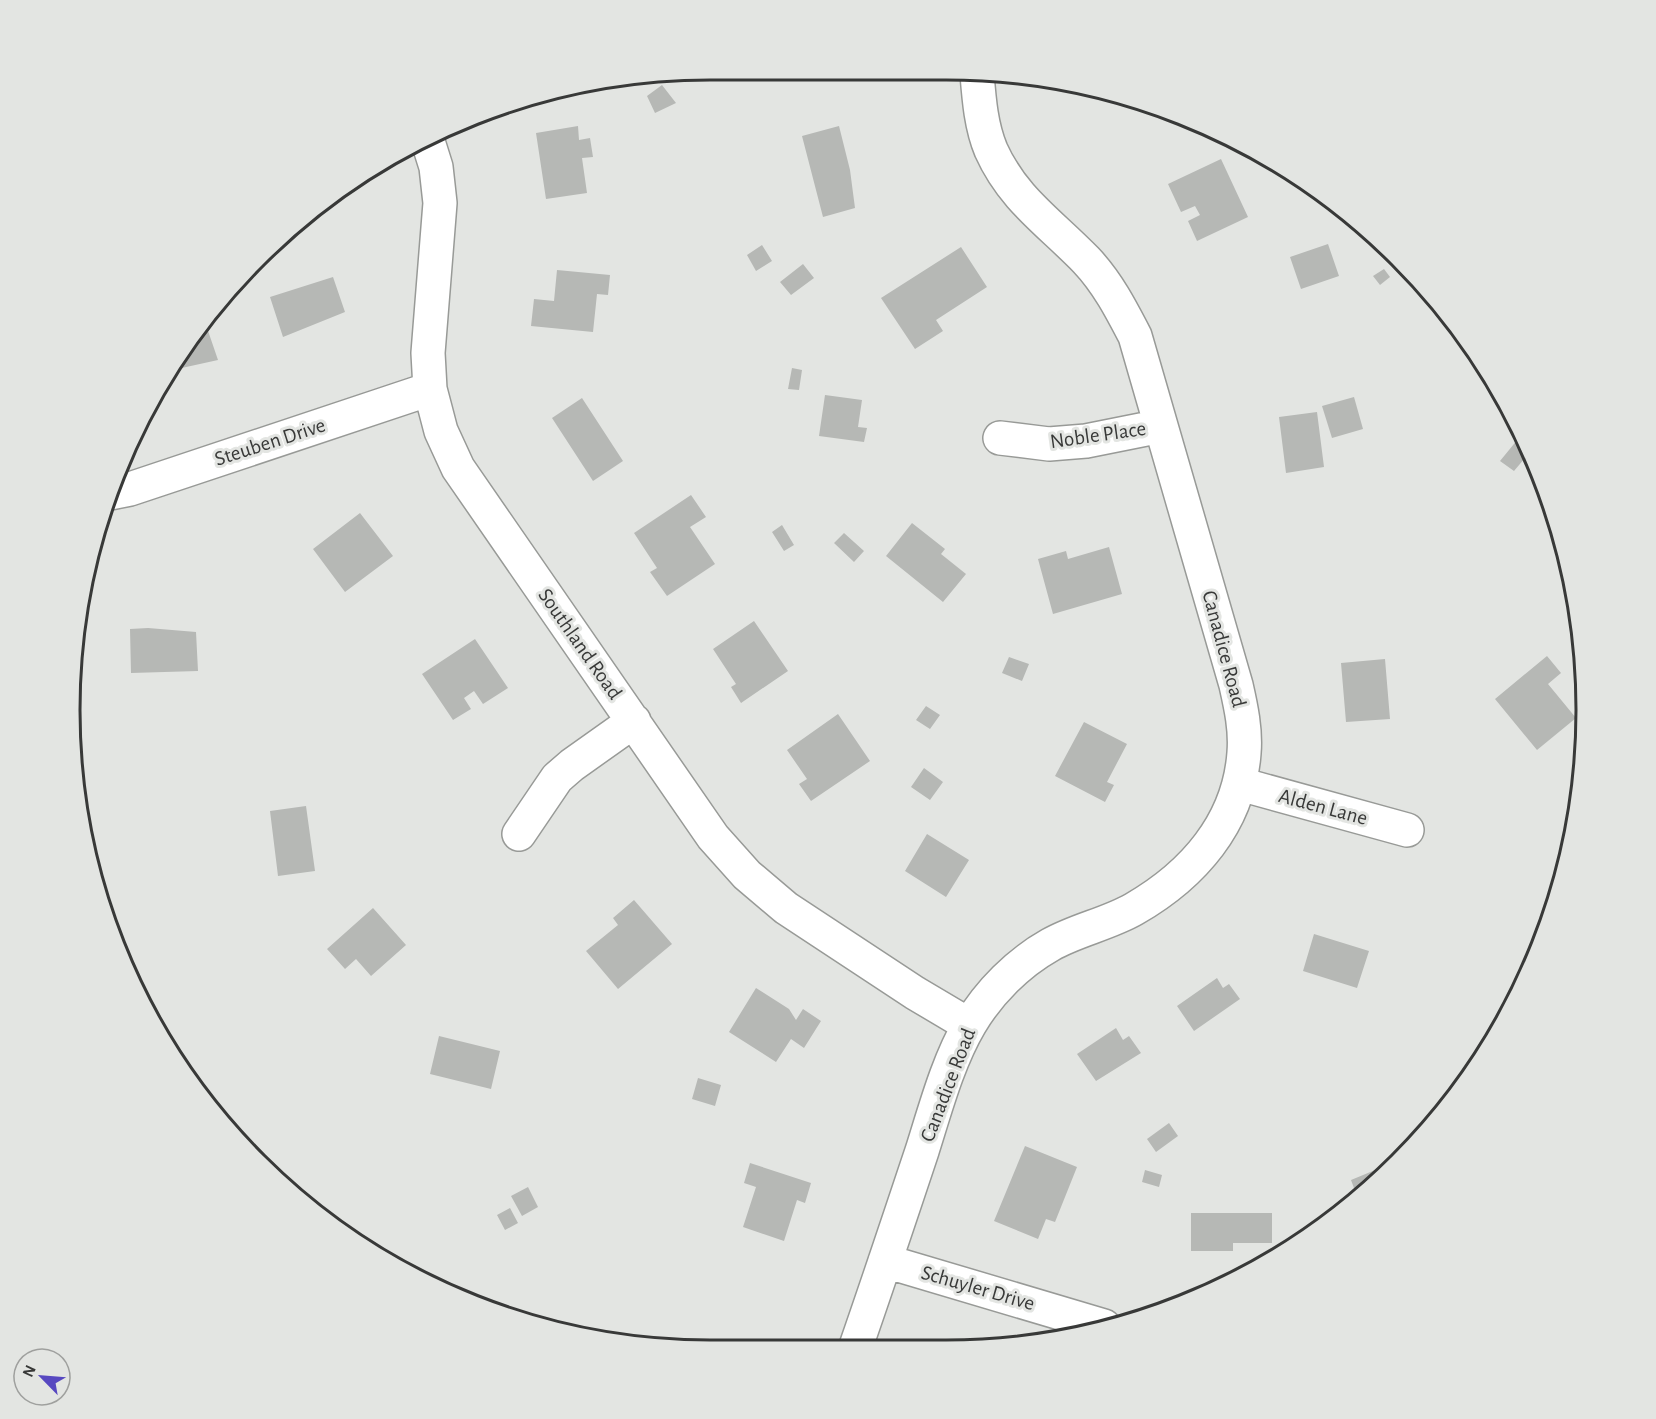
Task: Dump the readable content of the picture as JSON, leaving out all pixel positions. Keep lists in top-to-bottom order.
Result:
{
  "streets": {
    "street": [
      "Noble Place",
      "Steuben Drive",
      "Southland Road",
      "Canadice Road",
      "Alden Lane",
      "Schuyler Drive"
    ]
  },
  "crossings": [
    ["Noble Place", "Canadice Road"],
    ["Steuben Drive", "Southland Road"],
    ["Southland Road", "Canadice Road"],
    ["Canadice Road", "Alden Lane"],
    ["Canadice Road", "Schuyler Drive"]
  ],
  "north": "top left"
}
